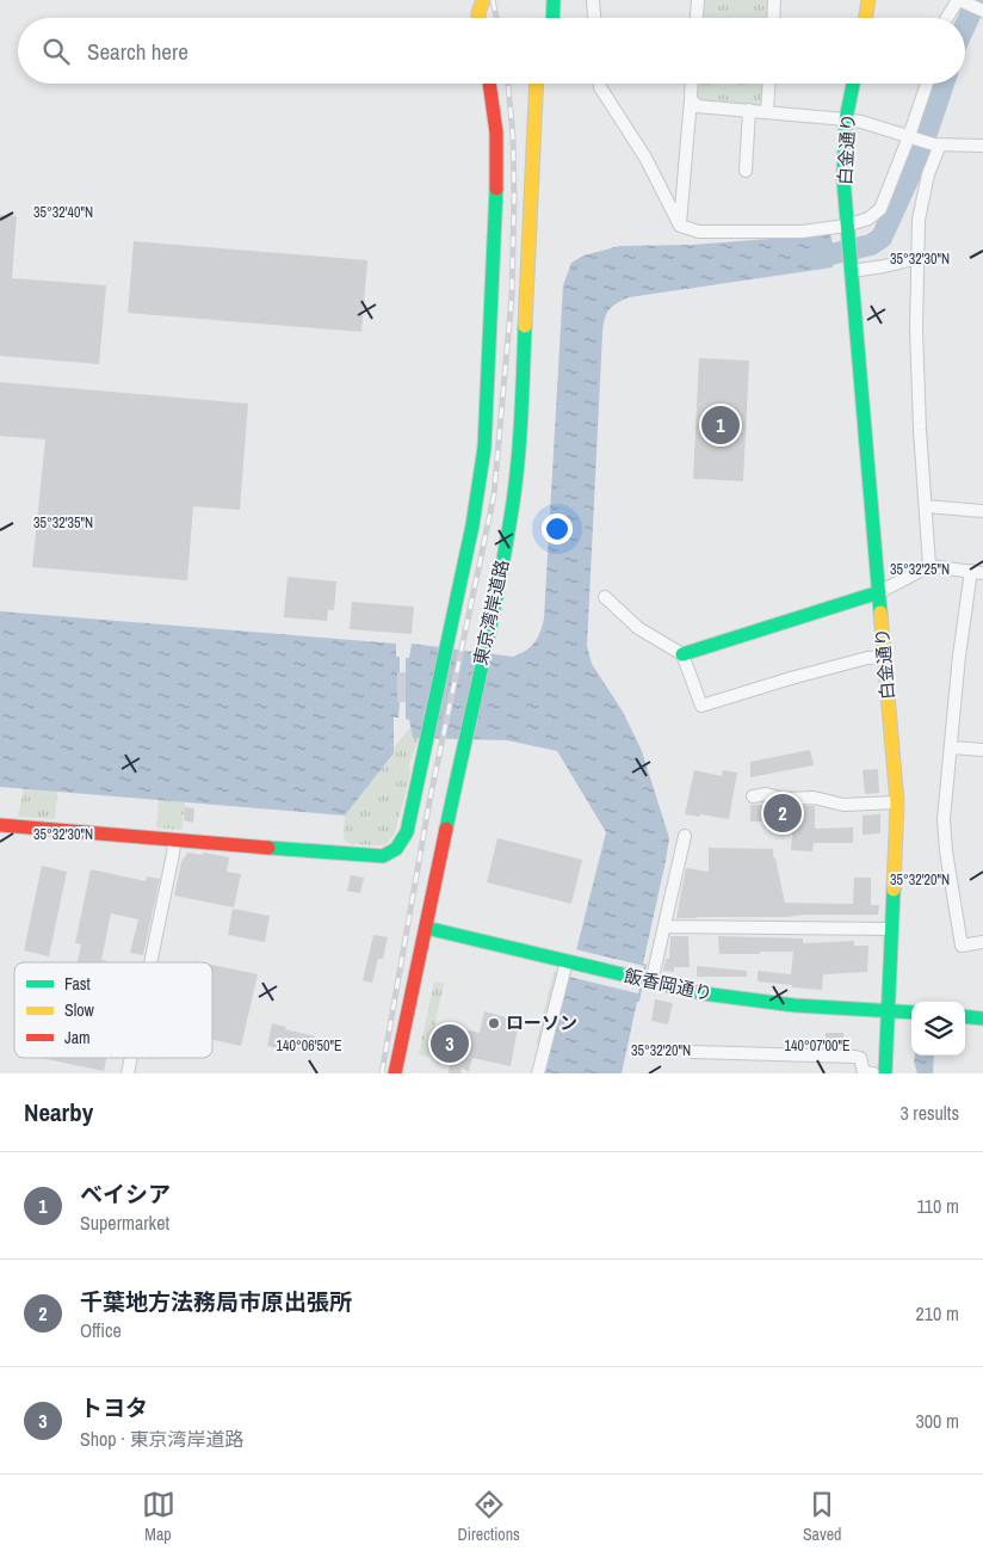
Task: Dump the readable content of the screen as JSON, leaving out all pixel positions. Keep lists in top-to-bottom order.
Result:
{
  "streets": {
    "main road": ["白金通り", "東京湾岸道路", "飯香岡通り"]
  },
  "crossings": [
    ["白金通り", "飯香岡通り"],
    ["東京湾岸道路", "飯香岡通り"]
  ],
  "places": ["ローソン"],
  "legend": ["Fast", "Slow", "Jam"],
  "page": {
    "search": "Search here",
    "pins": ["1", "2", "3"],
    "heading": ["Nearby", "3 results"],
    "list": [
      {
        "mark": "1",
        "name": "ベイシア",
        "note": "Supermarket",
        "value": "110 m"
      },
      {
        "mark": "2",
        "name": "千葉地方法務局市原出張所",
        "note": "Office",
        "value": "210 m"
      },
      {
        "mark": "3",
        "name": "トヨタ",
        "note": "Shop · 東京湾岸道路",
        "value": "300 m"
      }
    ],
    "nav": ["Map", "Directions", "Saved"]
  },
  "coordinates": [
    "35°32'40\"N",
    "35°32'30\"N",
    "35°32'35\"N",
    "35°32'25\"N",
    "35°32'20\"N",
    "140°06'50\"E",
    "140°07'00\"E"
  ]
}
